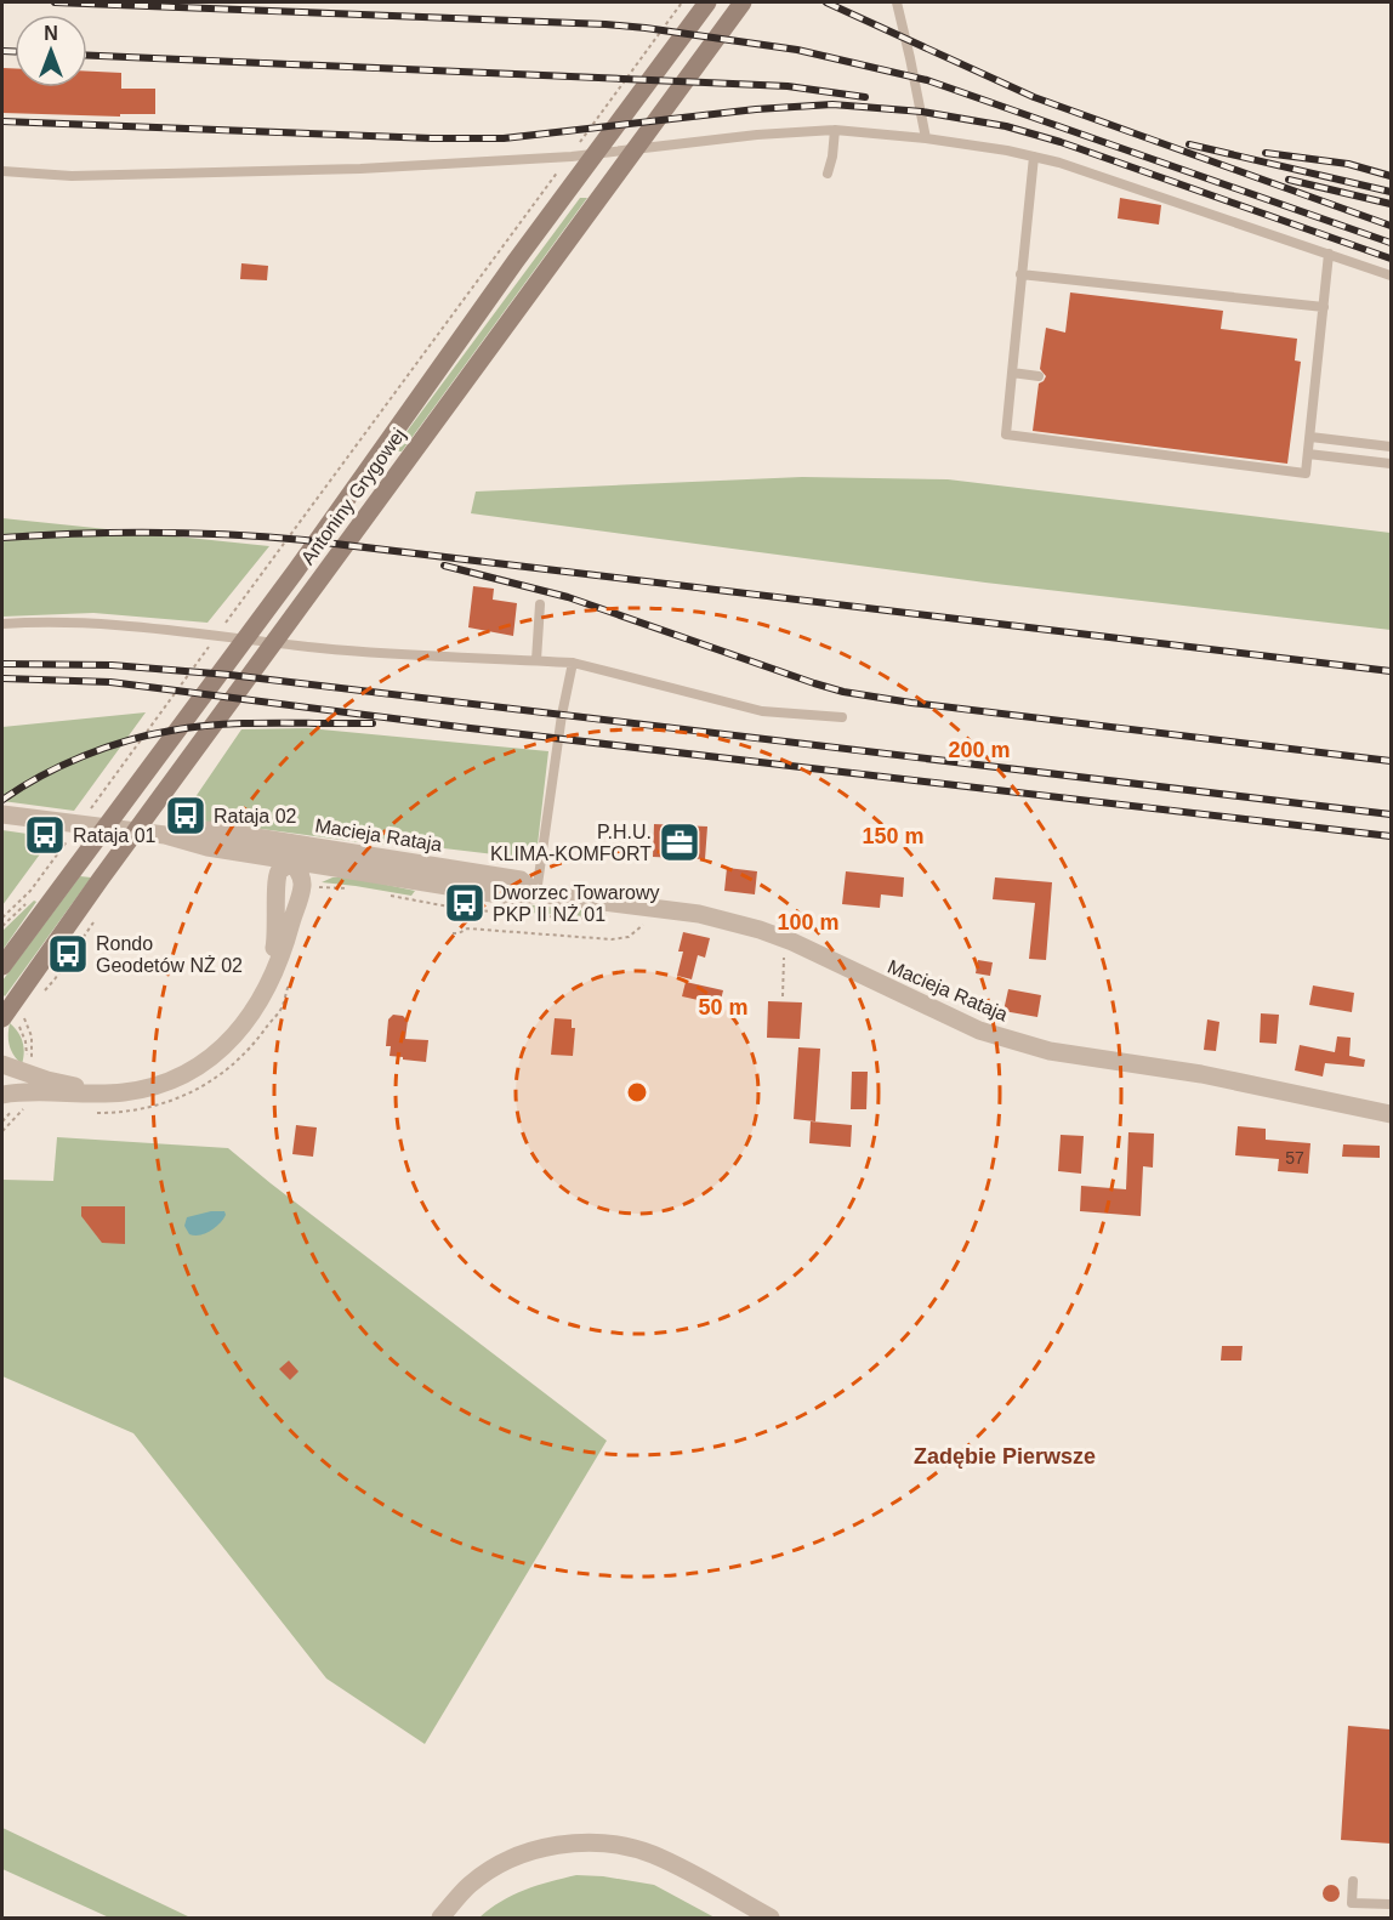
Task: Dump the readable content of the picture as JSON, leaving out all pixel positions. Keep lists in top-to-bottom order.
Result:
{
  "streets": {
    "street": ["Antoniny Grygowej", "Macieja Rataja"]
  },
  "districts": ["Zadębie Pierwsze"],
  "places": {
    "bus stop": [
      "Rataja 02",
      "Rataja 01",
      "Dworzec Towarowy PKP II NŻ 01",
      "Rondo Geodetów NŻ 02"
    ],
    "office": ["P.H.U. KLIMA-KOMFORT"]
  },
  "house_numbers": ["57"],
  "north": "top",
  "rings": [
    "200 m",
    "150 m",
    "100 m",
    "50 m"
  ]
}
